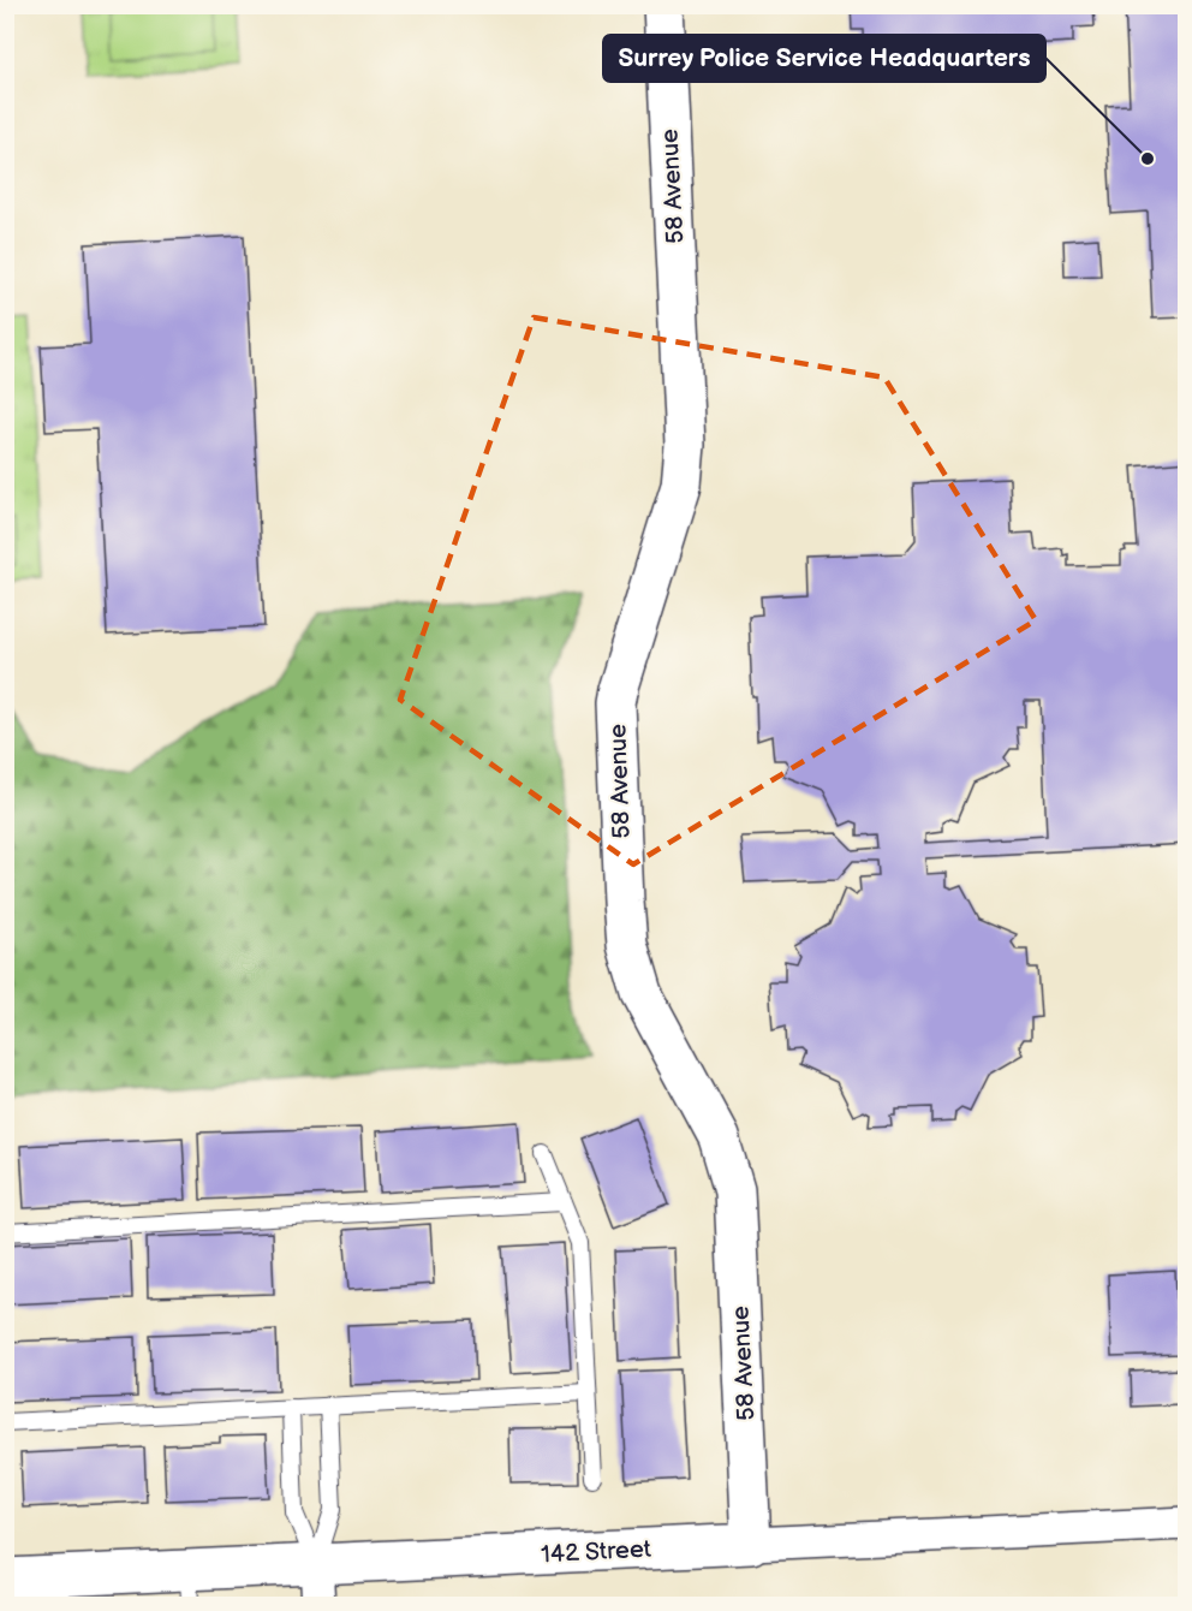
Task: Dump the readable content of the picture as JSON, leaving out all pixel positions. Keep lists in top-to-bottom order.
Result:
{
  "streets": {
    "street": ["58 Avenue", "142 Street"]
  },
  "crossings": [
    ["58 Avenue", "142 Street"]
  ],
  "places": ["Surrey Police Service Headquarters"]
}
